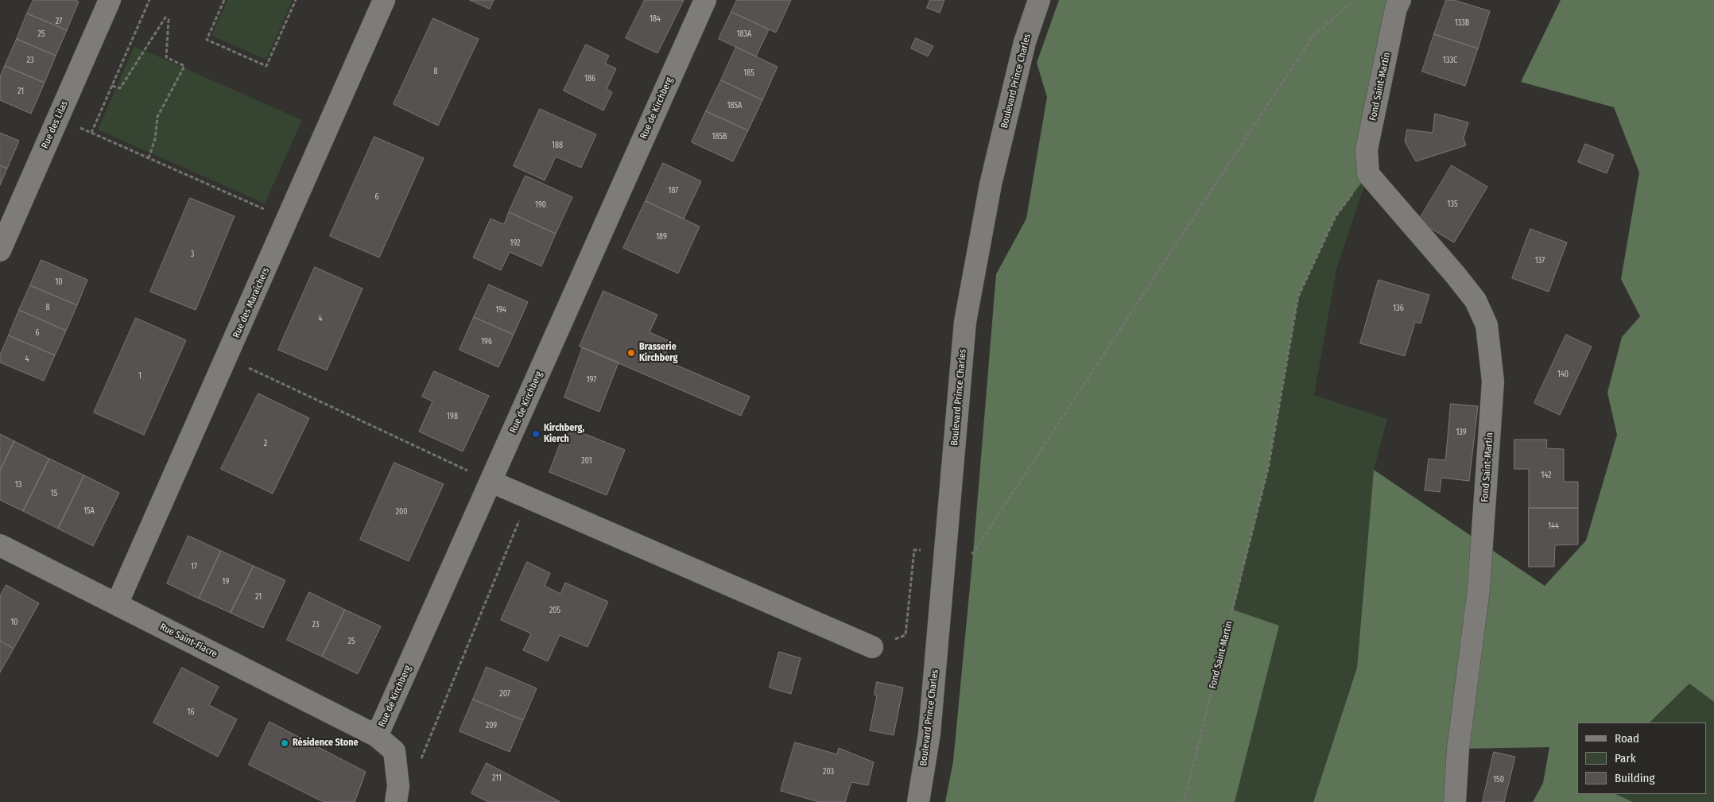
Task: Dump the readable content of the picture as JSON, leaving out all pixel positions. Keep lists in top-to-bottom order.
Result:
{
  "streets": {
    "street": [
      "Boulevard Prince Charles",
      "Fond Saint-Martin",
      "Rue de Kirchberg",
      "Rue des Lilas",
      "Rue des Maraîchers",
      "Rue Saint-Fiacre"
    ]
  },
  "crossings": [
    ["Rue de Kirchberg", "Rue Saint-Fiacre"],
    ["Rue des Maraîchers", "Rue Saint-Fiacre"]
  ],
  "places": ["Brasserie Kirchberg", "Kirchberg, Kierch", "Résidence Stone"],
  "house_numbers": [
    "184",
    "27",
    "133B",
    "25",
    "183A",
    "23",
    "133C",
    "8",
    "185",
    "186",
    "21",
    "185A",
    "185B",
    "188",
    "187",
    "6",
    "135",
    "190",
    "189",
    "192",
    "3",
    "137",
    "10",
    "8",
    "136",
    "194",
    "4",
    "6",
    "196",
    "4",
    "140",
    "1",
    "197",
    "198",
    "139",
    "2",
    "201",
    "142",
    "13",
    "15",
    "15A",
    "200",
    "144",
    "17",
    "19",
    "21",
    "205",
    "10",
    "23",
    "25",
    "207",
    "16",
    "209",
    "203",
    "211",
    "150"
  ],
  "legend": ["Road", "Park", "Building"]
}
